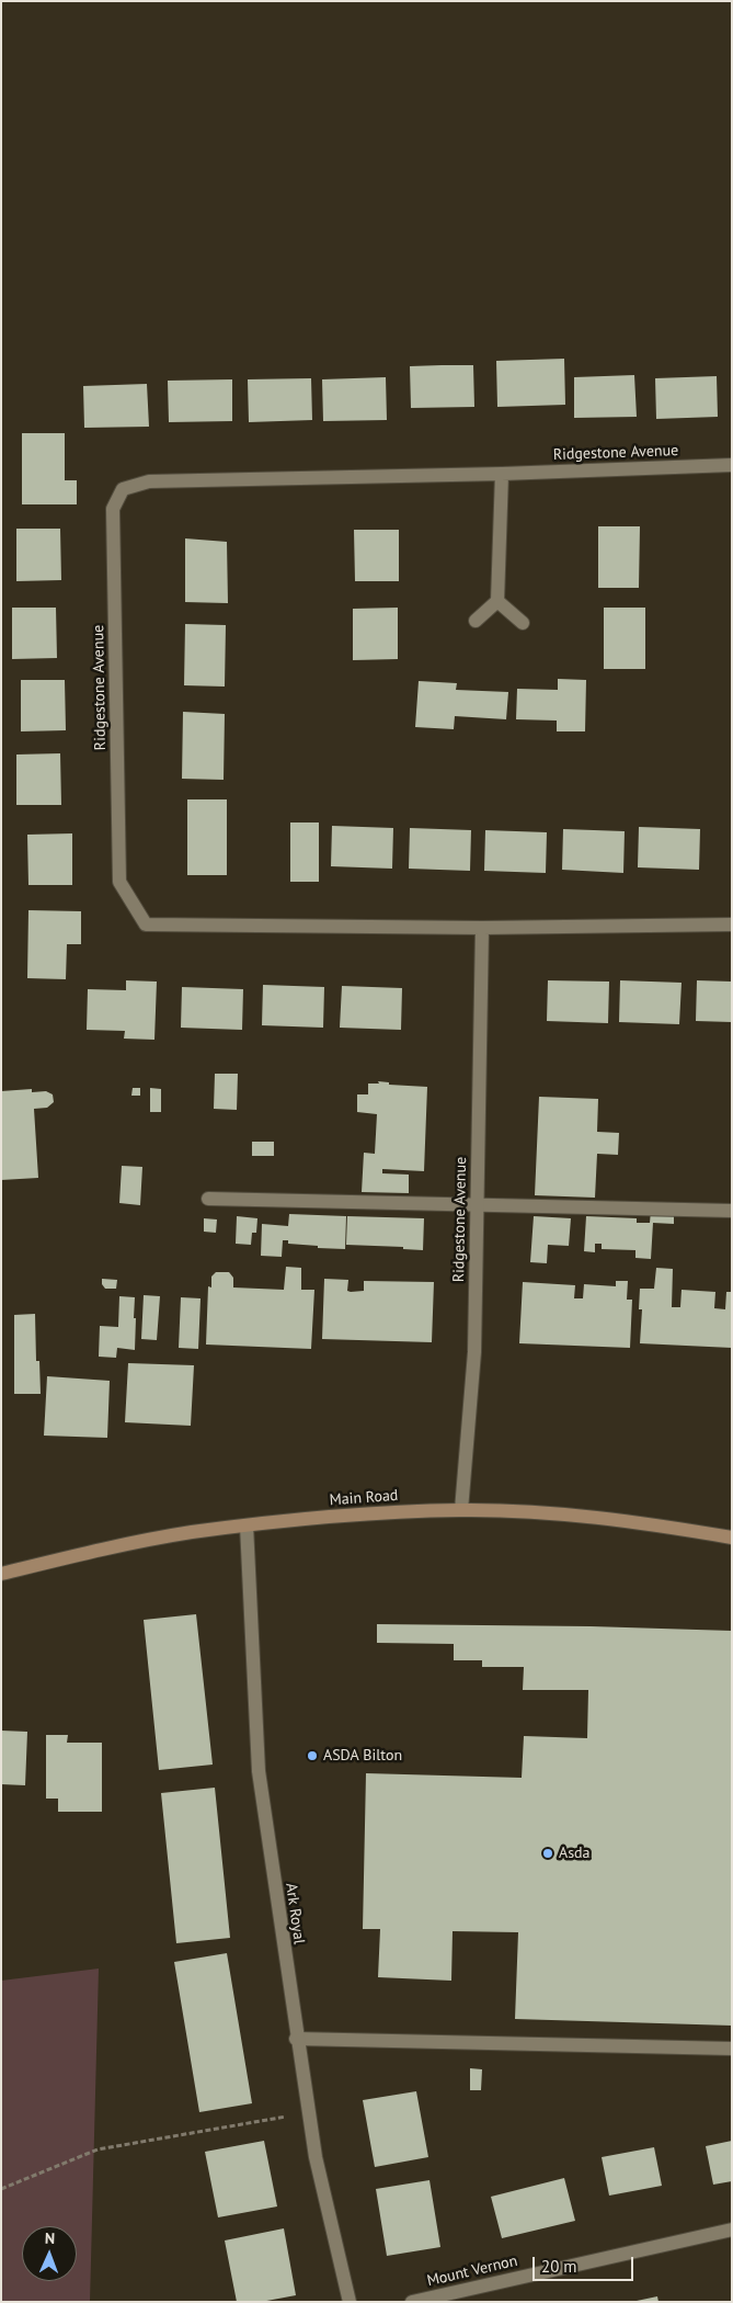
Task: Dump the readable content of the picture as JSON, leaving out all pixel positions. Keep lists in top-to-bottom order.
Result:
{
  "streets": {
    "main road": ["Main Road"],
    "street": ["Ridgestone Avenue", "Ark Royal", "Mount Vernon"]
  },
  "crossings": [
    ["Ridgestone Avenue", "Main Road"],
    ["Main Road", "Ark Royal"]
  ],
  "places": ["ASDA Bilton", "Asda"],
  "scale_bar": "20 m",
  "north": "top"
}
